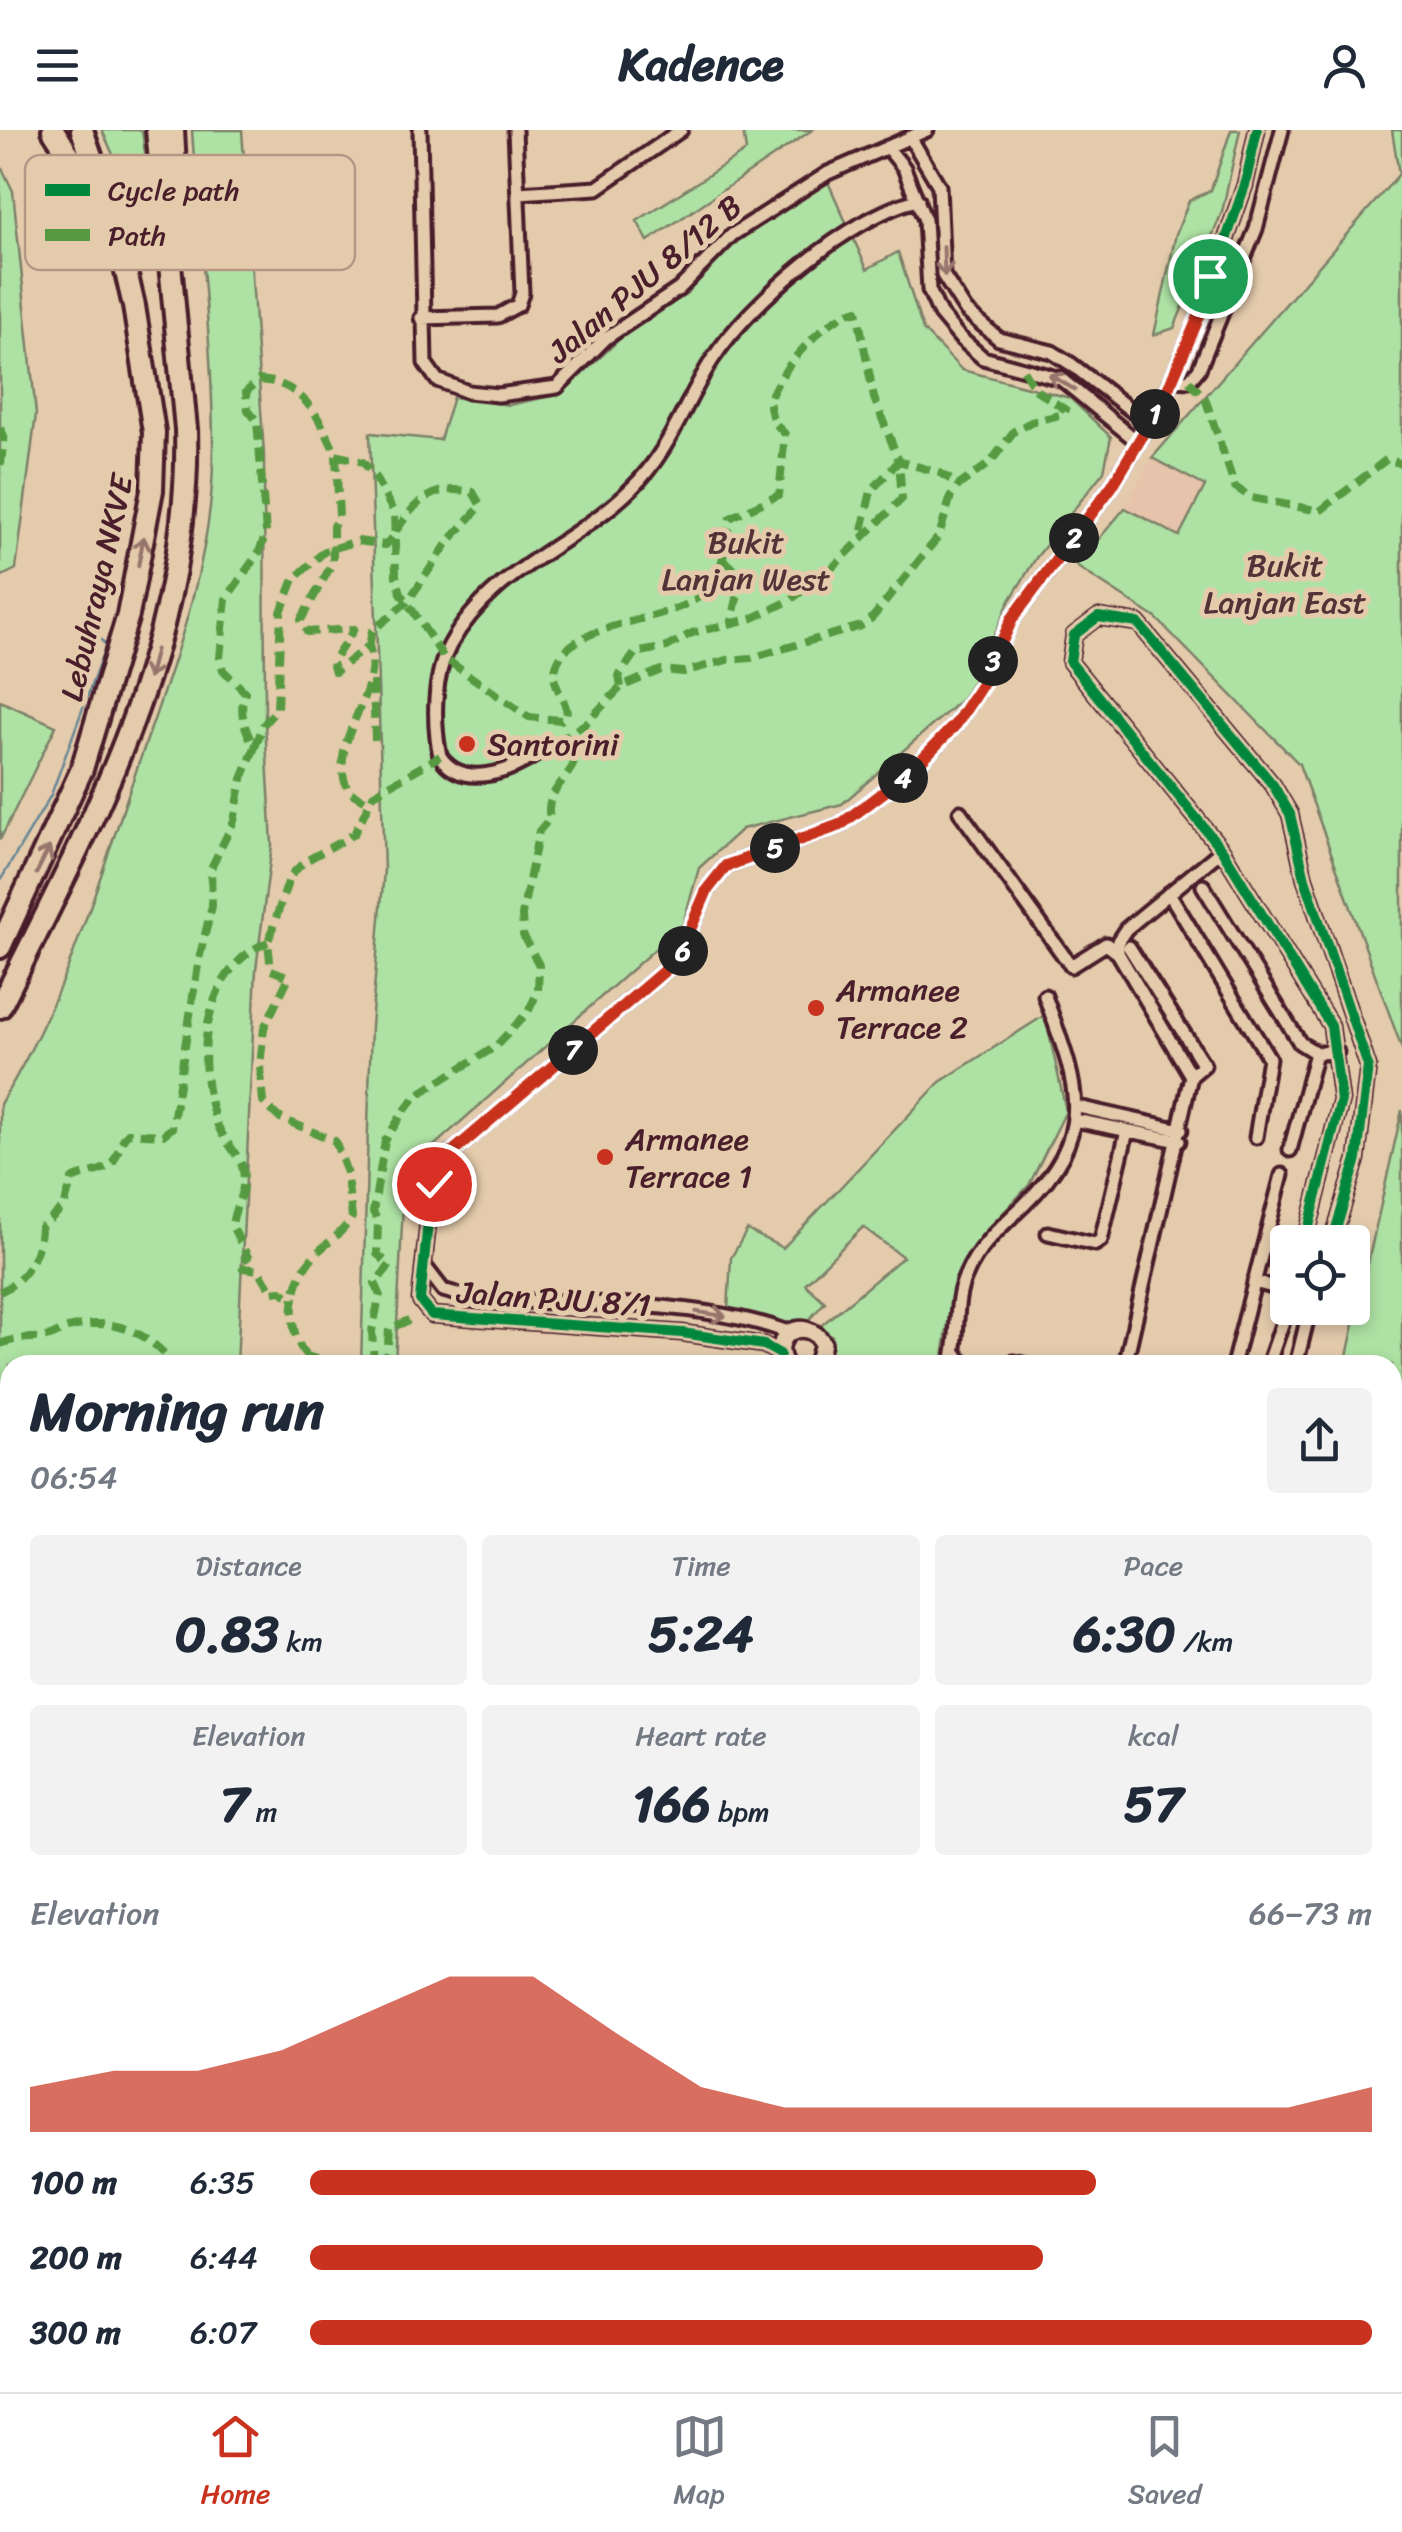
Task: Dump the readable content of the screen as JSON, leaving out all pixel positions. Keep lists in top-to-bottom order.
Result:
{
  "streets": {
    "highway": ["Lebuhraya NKVE"],
    "street": ["Jalan PJU 8/12 B", "Jalan PJU 8/1"]
  },
  "parks": ["Bukit Lanjan West", "Bukit Lanjan East"],
  "places": ["Santorini", "Armanee Terrace 2", "Armanee Terrace 1"],
  "legend": ["Cycle path", "Path"],
  "page": {
    "header": "Kadence",
    "pins": [
      "1",
      "2",
      "3",
      "4",
      "5",
      "6",
      "7"
    ],
    "heading": ["Morning run", "06:54"],
    "stats": [
      ["Distance", "0.83 km"],
      ["Time", "5:24"],
      ["Pace", "6:30 /km"],
      ["Elevation", "7 m"],
      ["Heart rate", "166 bpm"],
      ["kcal", "57"]
    ],
    "chart": ["Elevation", "66–73 m"],
    "list": [
      {
        "name": "100 m",
        "note": "6:35"
      },
      {
        "name": "200 m",
        "note": "6:44"
      },
      {
        "name": "300 m",
        "note": "6:07"
      }
    ],
    "tabs": ["Home", "Map", "Saved"]
  }
}
